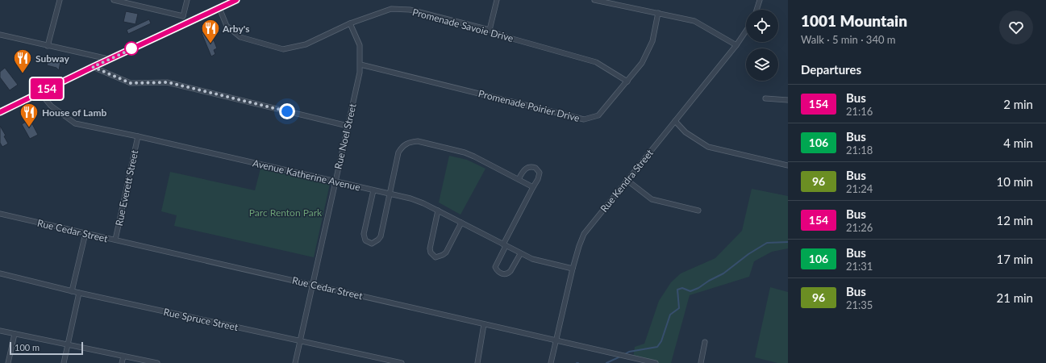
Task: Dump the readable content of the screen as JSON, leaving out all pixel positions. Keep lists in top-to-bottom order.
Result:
{
  "streets": {
    "street": [
      "Promenade Savoie Drive",
      "Promenade Poirier Drive",
      "Rue Noel Street",
      "Avenue Katherine Avenue",
      "Rue Kendra Street",
      "Rue Everett Street",
      "Rue Cedar Street",
      "Rue Spruce Street"
    ]
  },
  "crossings": [
    ["Promenade Savoie Drive", "Promenade Poirier Drive"],
    ["Promenade Savoie Drive", "Rue Noel Street"],
    ["Promenade Poirier Drive", "Rue Noel Street"],
    ["Rue Noel Street", "Avenue Katherine Avenue"],
    ["Rue Noel Street", "Rue Cedar Street"],
    ["Rue Noel Street", "Rue Spruce Street"],
    ["Avenue Katherine Avenue", "Rue Kendra Street"],
    ["Avenue Katherine Avenue", "Rue Everett Street"],
    ["Rue Kendra Street", "Rue Cedar Street"],
    ["Rue Everett Street", "Rue Cedar Street"]
  ],
  "parks": ["Parc Renton Park"],
  "places": {
    "restaurant": ["Arby's", "Subway", "House of Lamb"]
  },
  "lines": ["bus line 154"],
  "scale_bar": "100 m",
  "page": {
    "on_map": "154",
    "heading": [
      ["1001 Mountain", "Walk · 5 min · 340 m"],
      "Departures"
    ],
    "list": [
      {
        "mark": "154",
        "name": "Bus",
        "note": "21:16",
        "value": "2 min"
      },
      {
        "mark": "106",
        "name": "Bus",
        "note": "21:18",
        "value": "4 min"
      },
      {
        "mark": "96",
        "name": "Bus",
        "note": "21:24",
        "value": "10 min"
      },
      {
        "mark": "154",
        "name": "Bus",
        "note": "21:26",
        "value": "12 min"
      },
      {
        "mark": "106",
        "name": "Bus",
        "note": "21:31",
        "value": "17 min"
      },
      {
        "mark": "96",
        "name": "Bus",
        "note": "21:35",
        "value": "21 min"
      }
    ],
    "scale": "100 m"
  }
}
